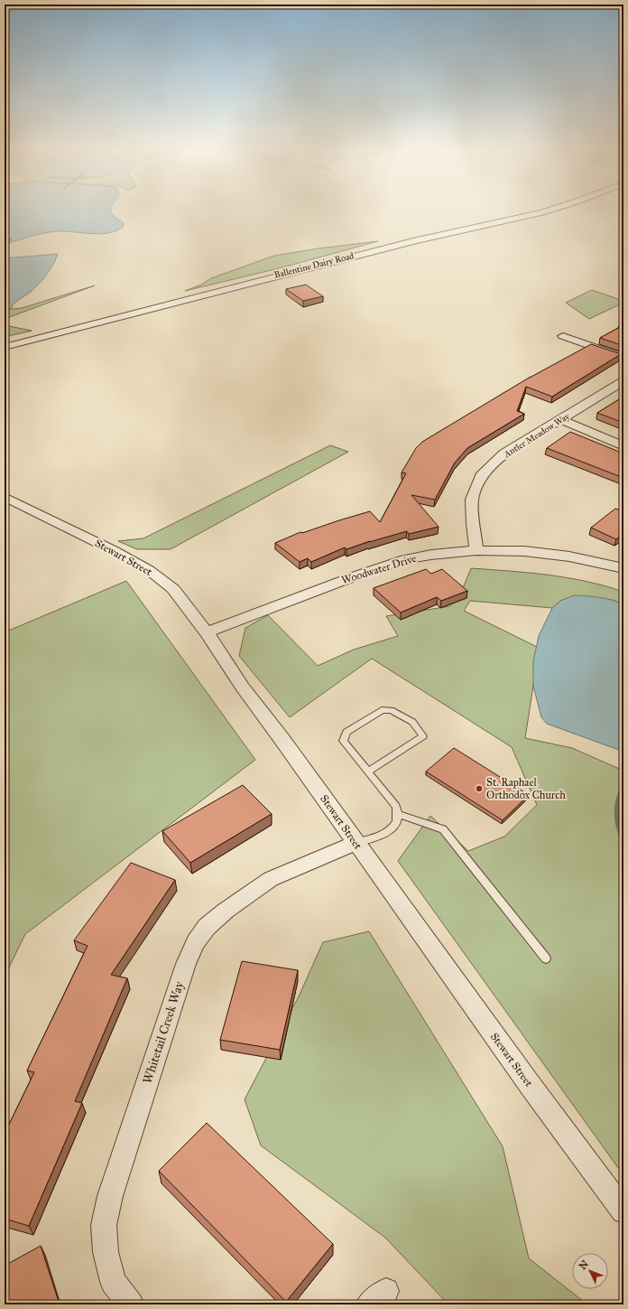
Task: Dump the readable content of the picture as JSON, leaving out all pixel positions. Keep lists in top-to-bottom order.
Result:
{
  "streets": {
    "street": [
      "Ballentine Dairy Road",
      "Antler Meadow Way",
      "Stewart Street",
      "Woodwater Drive",
      "Whitetail Creek Way"
    ]
  },
  "crossings": [
    ["Antler Meadow Way", "Woodwater Drive"],
    ["Stewart Street", "Woodwater Drive"],
    ["Stewart Street", "Whitetail Creek Way"]
  ],
  "places": ["St. Raphael Orthodox Church"],
  "north": "top left"
}
